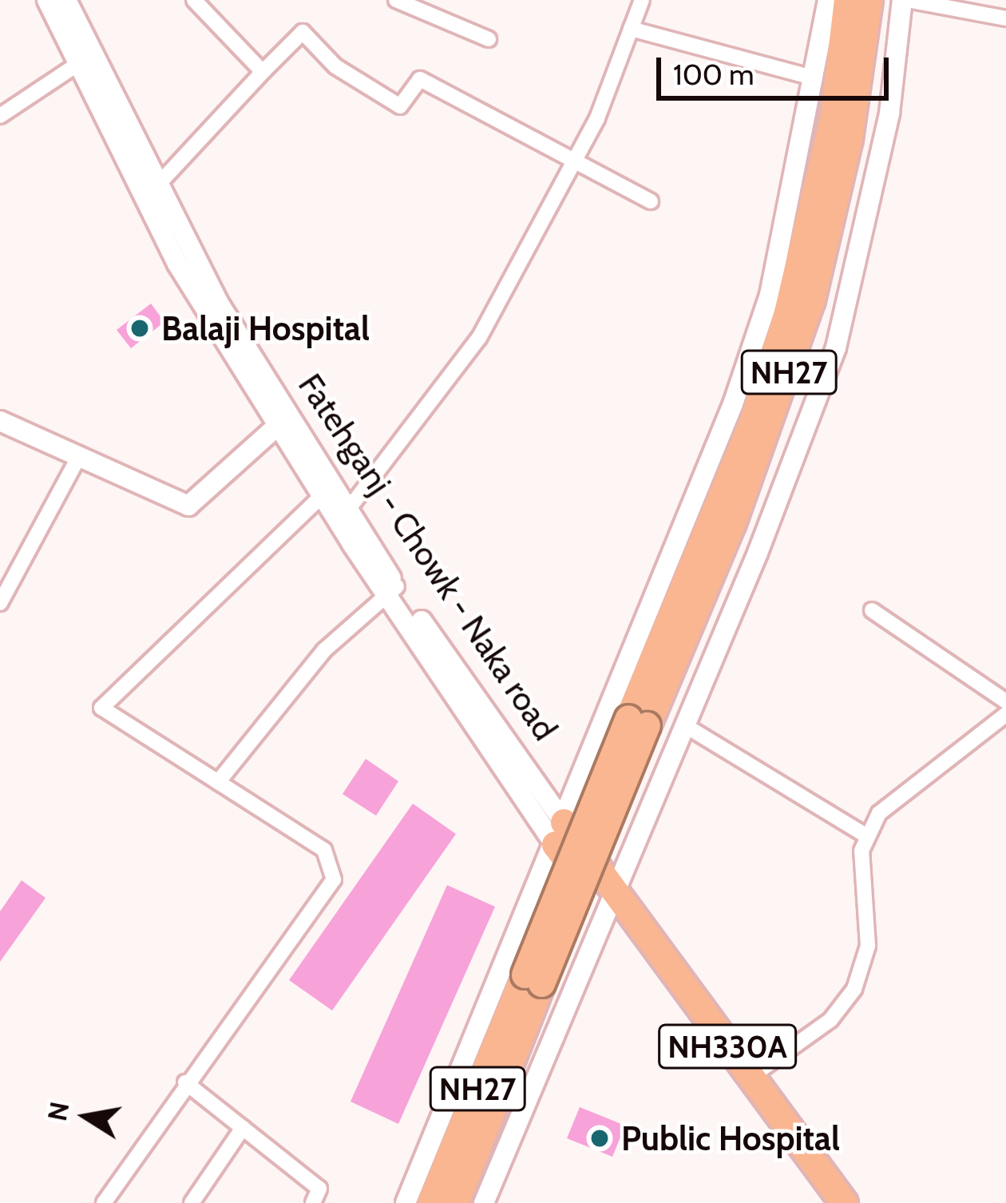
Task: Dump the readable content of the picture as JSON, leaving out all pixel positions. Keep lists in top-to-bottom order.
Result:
{
  "streets": {
    "highway": ["NH27", "Fatehganj - Chowk - Naka road", "NH330A"]
  },
  "crossings": [
    ["Fatehganj - Chowk - Naka road", "NH330A"]
  ],
  "places": ["Balaji Hospital", "Public Hospital"],
  "scale_bar": "100 m",
  "north": "left"
}
